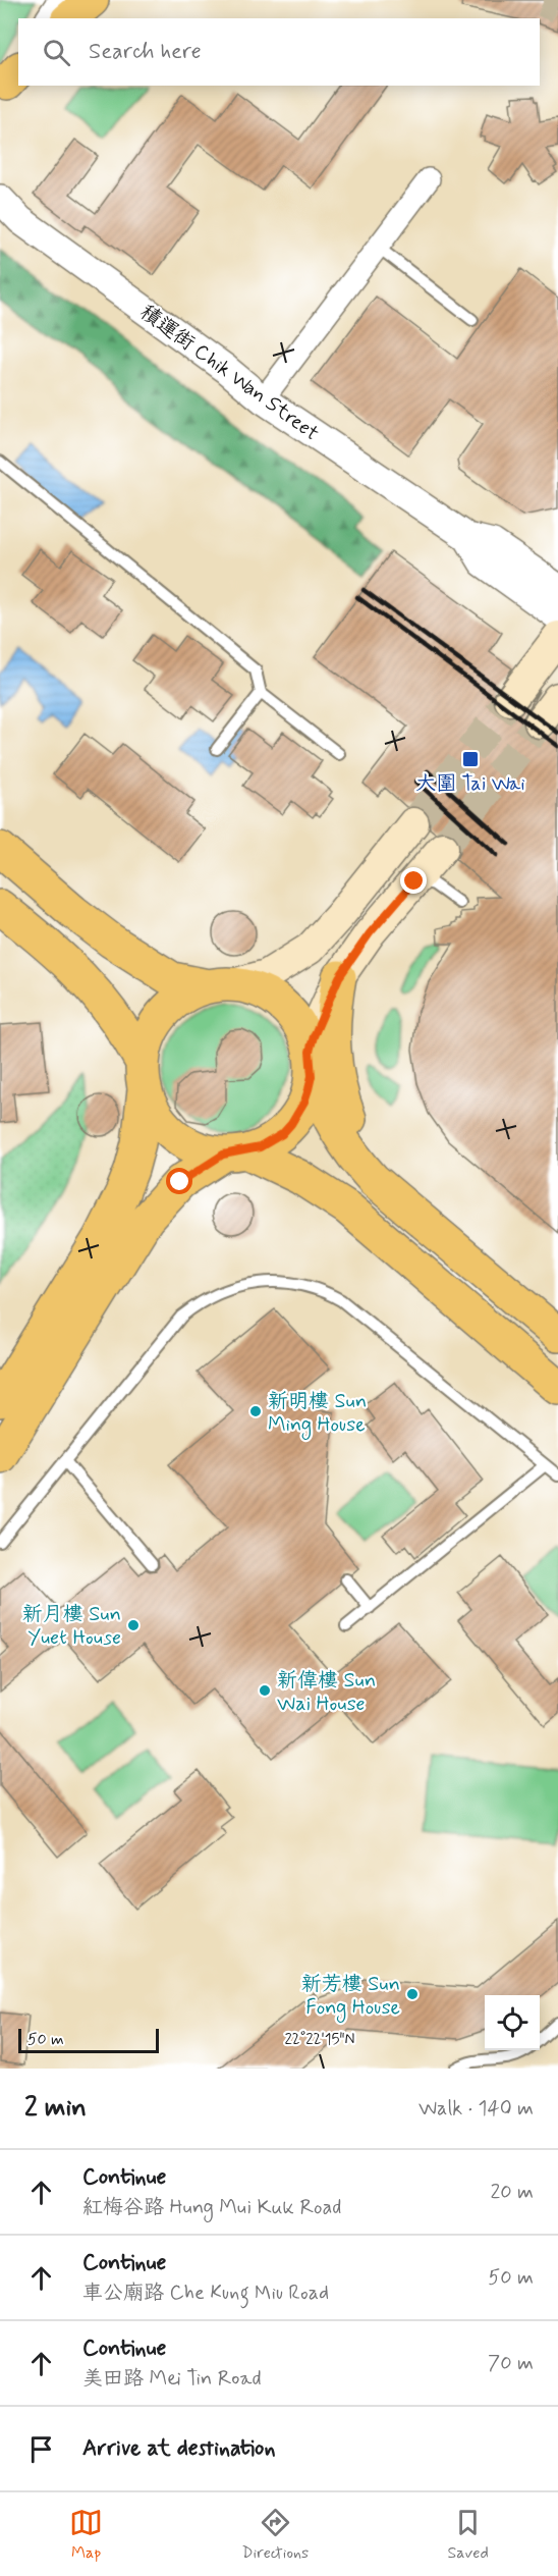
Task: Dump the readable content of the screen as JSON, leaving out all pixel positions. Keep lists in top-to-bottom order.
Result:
{
  "streets": {
    "street": ["積運街 Chik Wan Street"]
  },
  "places": {
    "transit": ["大圍 Tai Wai"],
    "other": [
      "新明樓 Sun Ming House",
      "新月樓 Sun Yuet House",
      "新偉樓 Sun Wai House",
      "新芳樓 Sun Fong House"
    ]
  },
  "scale_bar": "50 m",
  "page": {
    "search": "Search here",
    "scale": "50 m",
    "heading": ["2 min", "Walk · 140 m"],
    "list": [
      ["Continue", "紅梅谷路 Hung Mui Kuk Road", "20 m"],
      ["Continue", "車公廟路 Che Kung Miu Road", "50 m"],
      ["Continue", "美田路 Mei Tin Road", "70 m"],
      "Arrive at destination"
    ],
    "nav": ["Map", "Directions", "Saved"]
  },
  "coordinates": ["22°22'15\"N"]
}
